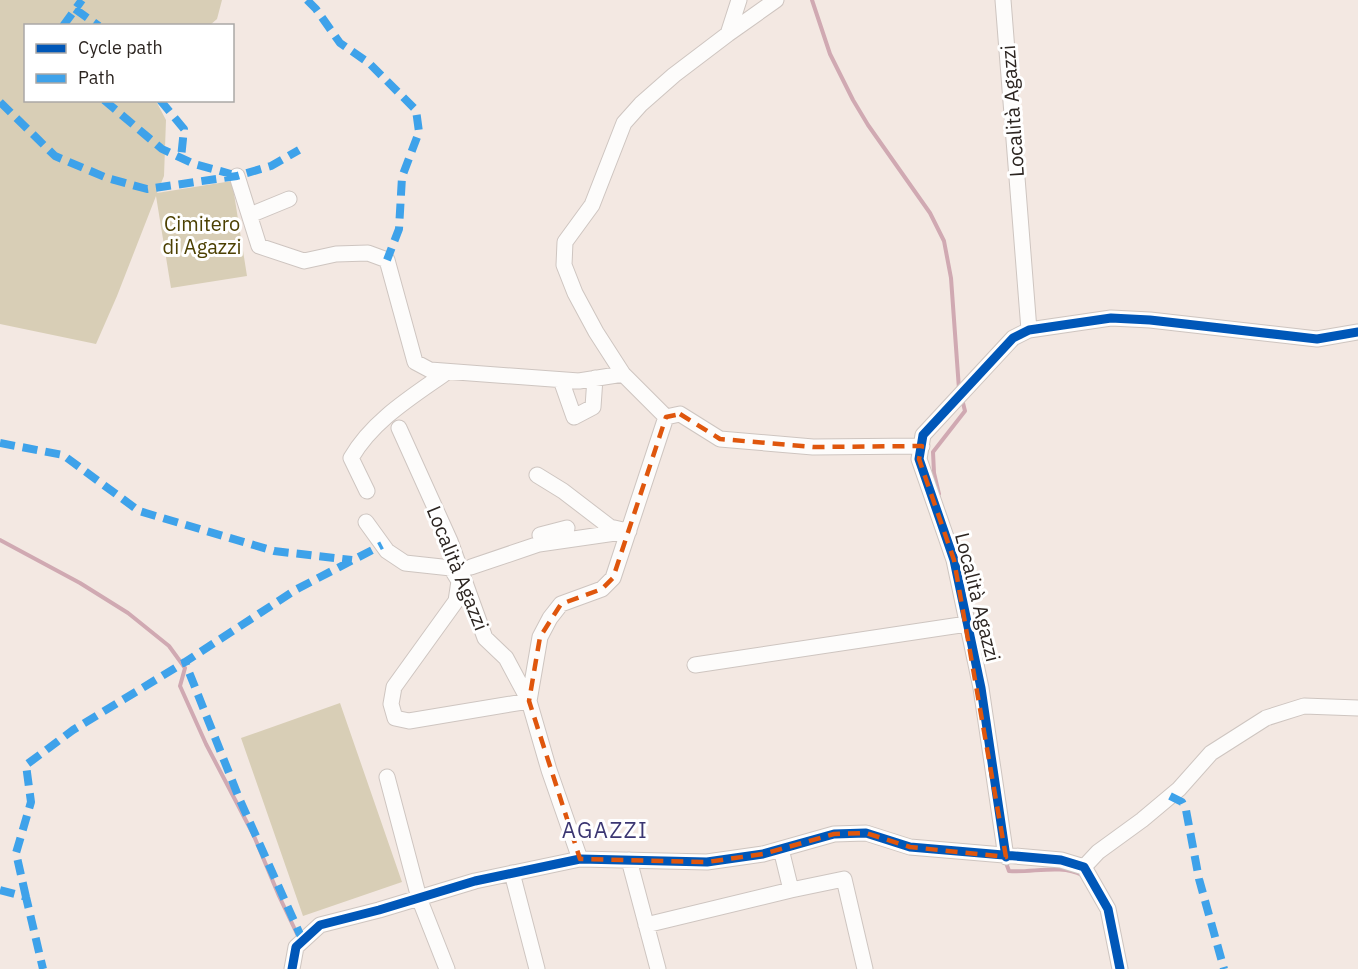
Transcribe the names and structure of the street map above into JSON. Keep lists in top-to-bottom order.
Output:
{
  "streets": {
    "street": ["Località Agazzi"]
  },
  "districts": ["AGAZZI"],
  "parks": ["Cimitero di Agazzi"],
  "legend": ["Cycle path", "Path"]
}
